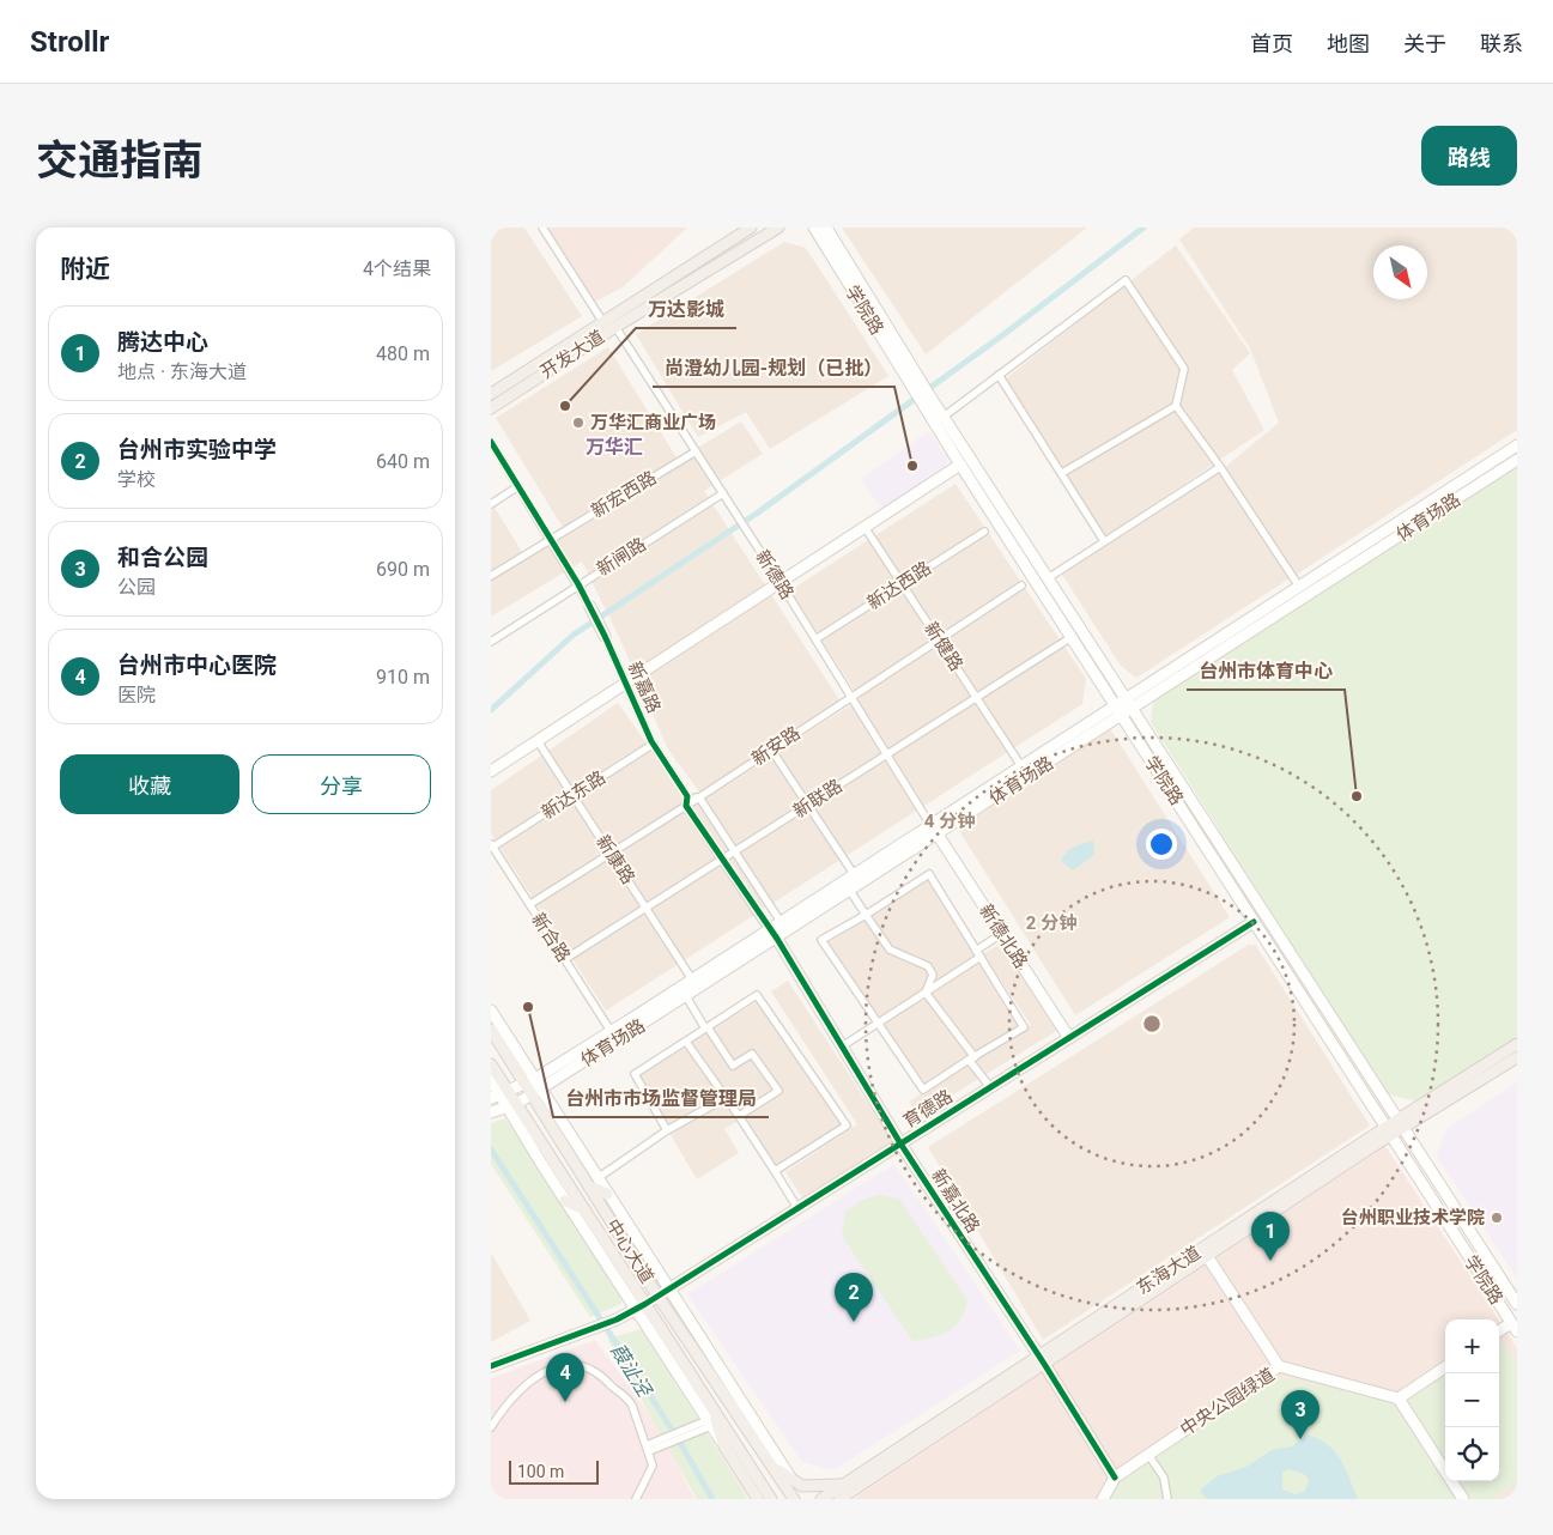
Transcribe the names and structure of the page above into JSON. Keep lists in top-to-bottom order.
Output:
{
  "streets": {
    "main road": [
      "学院路",
      "开发大道",
      "体育场路",
      "新嘉路",
      "新德北路",
      "育德路",
      "新嘉北路",
      "中心大道",
      "东海大道",
      "中央公园绿道"
    ],
    "street": [
      "新宏西路",
      "新闸路",
      "新德路",
      "新达西路",
      "新健路",
      "新安路",
      "新达东路",
      "新联路",
      "新康路",
      "新合路"
    ]
  },
  "crossings": [
    ["学院路", "体育场路"],
    ["学院路", "新联路"],
    ["学院路", "育德路"],
    ["学院路", "东海大道"],
    ["开发大道", "新德路"],
    ["新宏西路", "新德路"],
    ["新宏西路", "新嘉路"],
    ["体育场路", "新德路"],
    ["体育场路", "新德北路"],
    ["体育场路", "新嘉北路"],
    ["体育场路", "中心大道"],
    ["新闸路", "新德路"],
    ["新闸路", "新嘉路"],
    ["新德路", "新达西路"],
    ["新德路", "新安路"],
    ["新德路", "新联路"],
    ["新德路", "新德北路"],
    ["新达西路", "新健路"],
    ["新健路", "新安路"],
    ["新健路", "新联路"],
    ["新嘉路", "新达东路"],
    ["新安路", "新康路"],
    ["新安路", "新合路"],
    ["新达东路", "新康路"],
    ["新达东路", "新合路"],
    ["新联路", "新康路"],
    ["新联路", "新合路"],
    ["新德北路", "育德路"],
    ["育德路", "新嘉北路"],
    ["育德路", "中心大道"],
    ["新嘉北路", "东海大道"],
    ["新嘉北路", "中央公园绿道"]
  ],
  "districts": ["万华汇"],
  "water": ["葭沚泾"],
  "places": [
    "万达影城",
    "万华汇商业广场",
    "尚澄幼儿园-规划（已批）",
    "台州市体育中心",
    "台州市市场监督管理局",
    "台州职业技术学院"
  ],
  "scale_bar": "100 m",
  "north": "bottom right",
  "page": {
    "header": "Strollr",
    "nav": [
      "首页",
      "地图",
      "关于",
      "联系"
    ],
    "title": "交通指南",
    "buttons": [
      "路线",
      ["收藏", "分享"]
    ],
    "heading": ["附近", "4个结果"],
    "list": [
      {
        "mark": "1",
        "name": "腾达中心",
        "note": "地点 · 东海大道",
        "value": "480 m"
      },
      {
        "mark": "2",
        "name": "台州市实验中学",
        "note": "学校",
        "value": "640 m"
      },
      {
        "mark": "3",
        "name": "和合公园",
        "note": "公园",
        "value": "690 m"
      },
      {
        "mark": "4",
        "name": "台州市中心医院",
        "note": "医院",
        "value": "910 m"
      }
    ],
    "pins": [
      "1",
      "2",
      "4",
      "3"
    ],
    "map_buttons": ["+", "−"],
    "scale": "100 m"
  },
  "rings": ["4 分钟", "2 分钟"]
}
